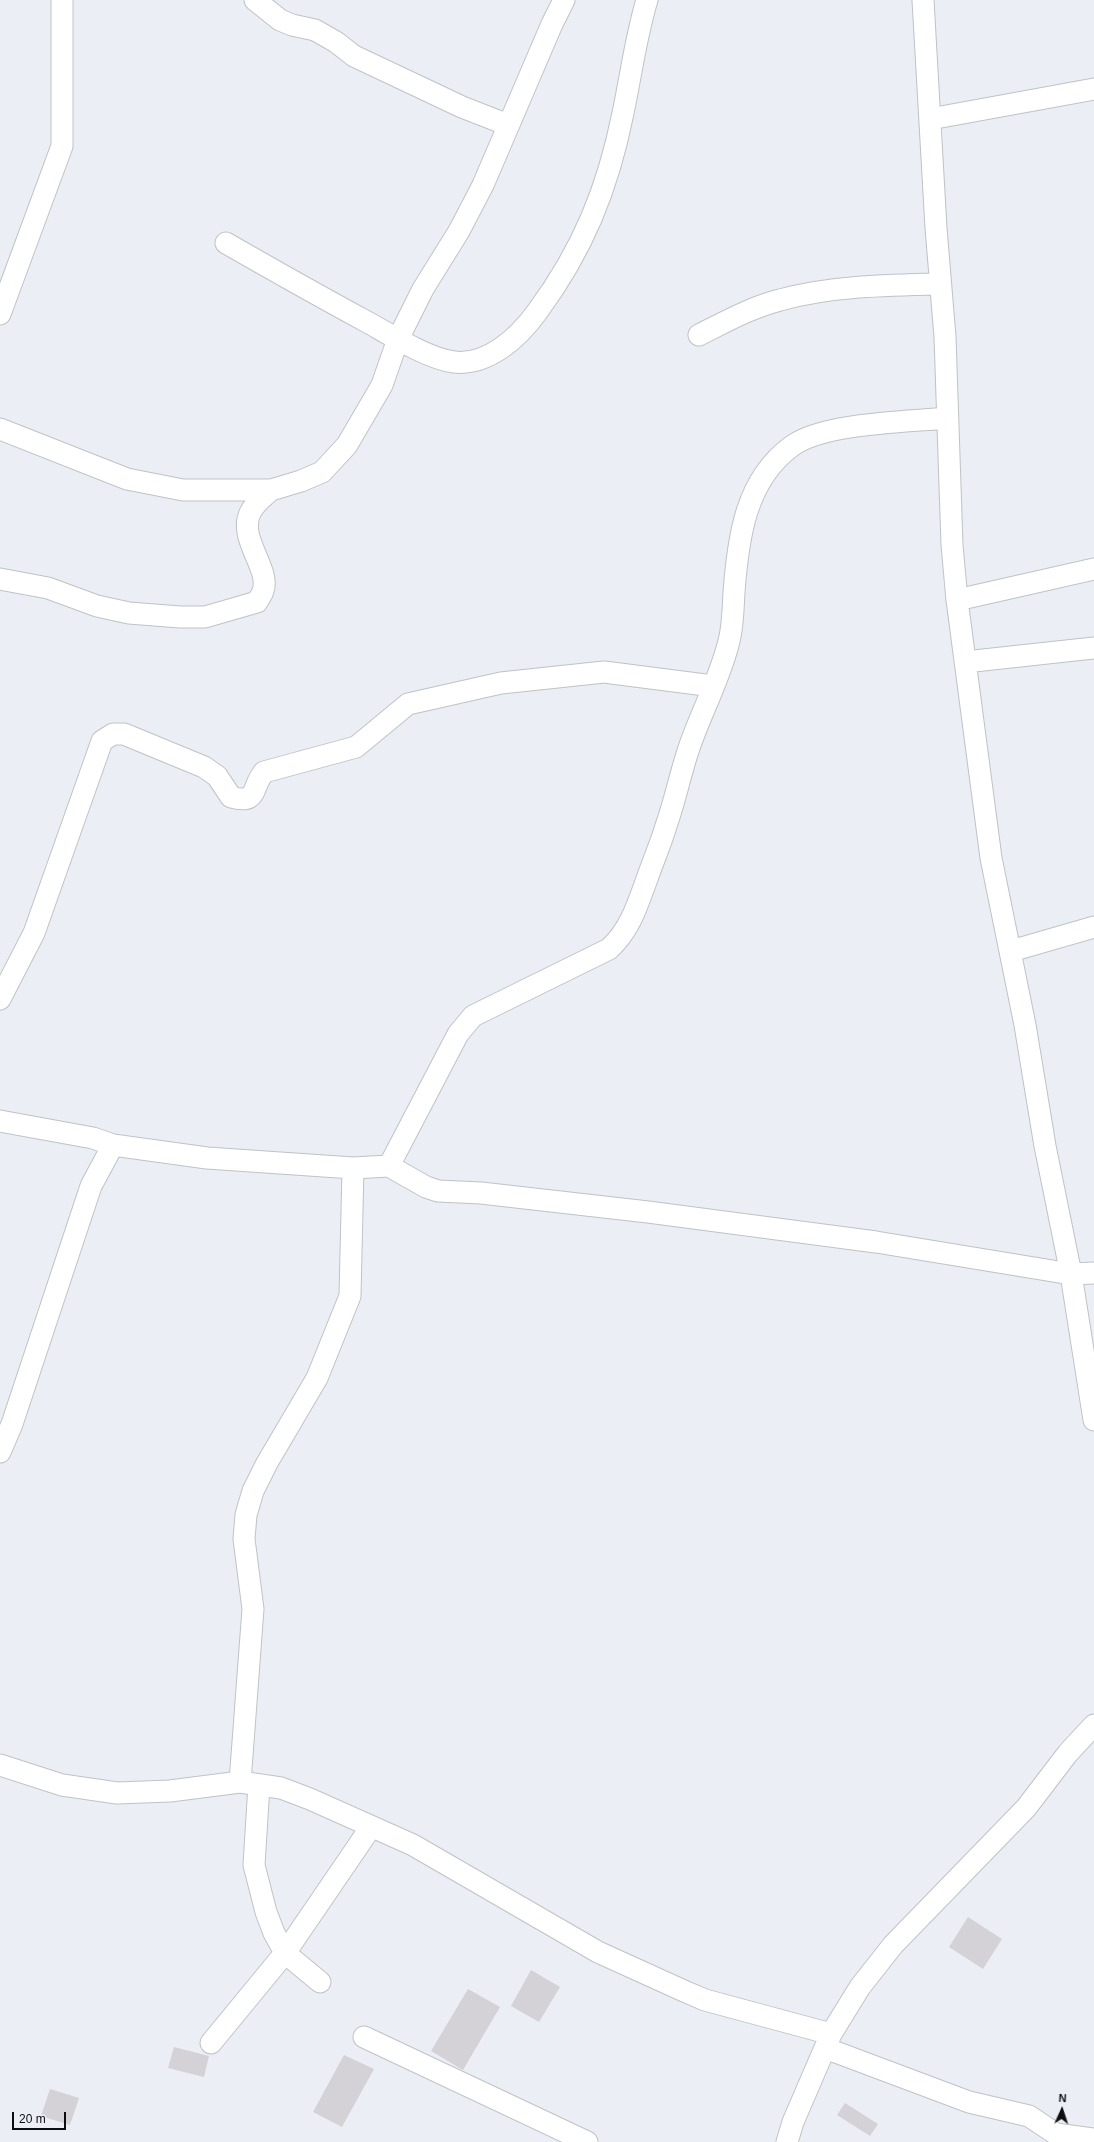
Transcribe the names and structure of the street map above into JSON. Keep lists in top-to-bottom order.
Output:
{
  "scale_bar": "20 m",
  "north": "top"
}
